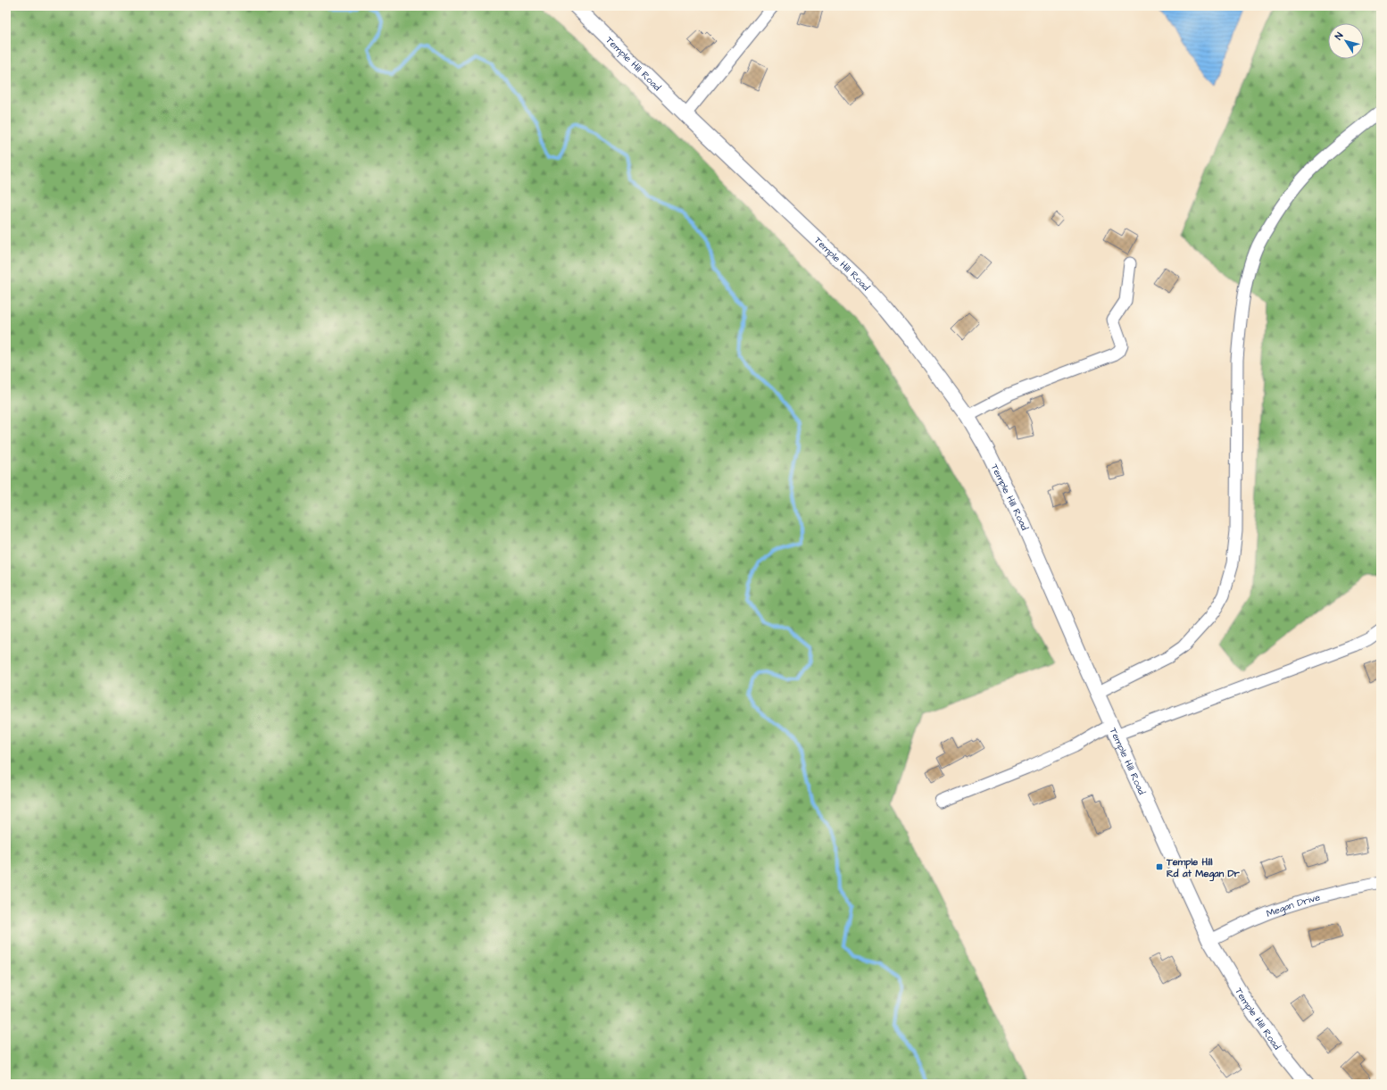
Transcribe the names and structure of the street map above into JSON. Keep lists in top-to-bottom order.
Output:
{
  "streets": {
    "main road": ["Temple Hill Road"],
    "street": ["Megan Drive"]
  },
  "crossings": [
    ["Temple Hill Road", "Megan Drive"]
  ],
  "places": {
    "transit": ["Temple Hill Rd at Megan Dr"]
  },
  "north": "top left"
}
